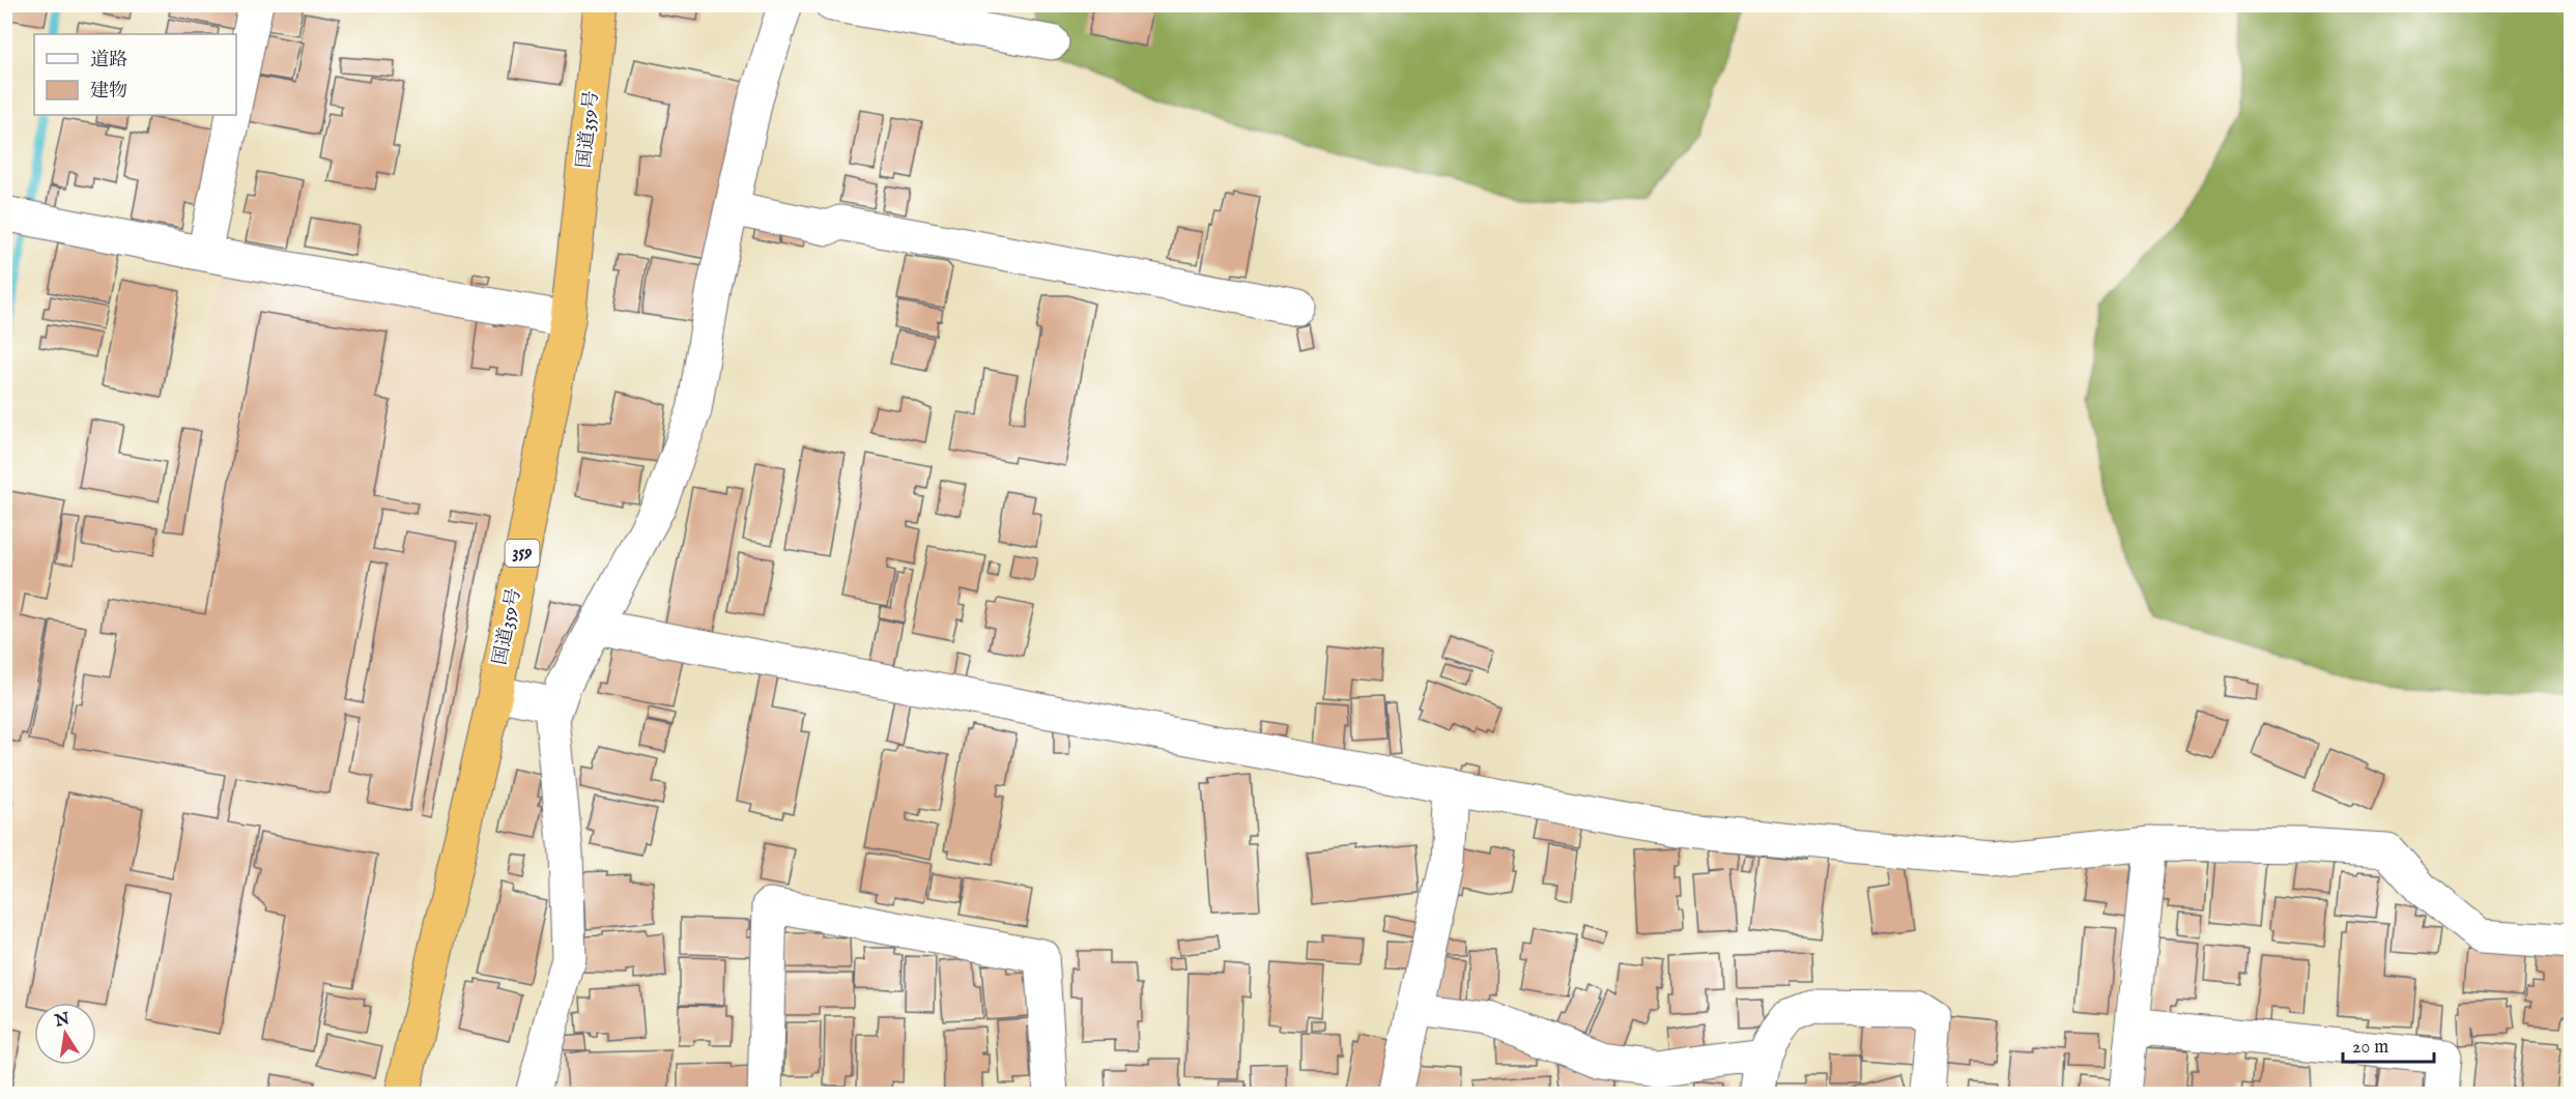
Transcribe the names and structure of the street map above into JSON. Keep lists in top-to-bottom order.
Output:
{
  "streets": {
    "highway": ["国道359号", "359"]
  },
  "legend": ["道路", "建物"],
  "scale_bar": "20 m",
  "north": "top"
}
